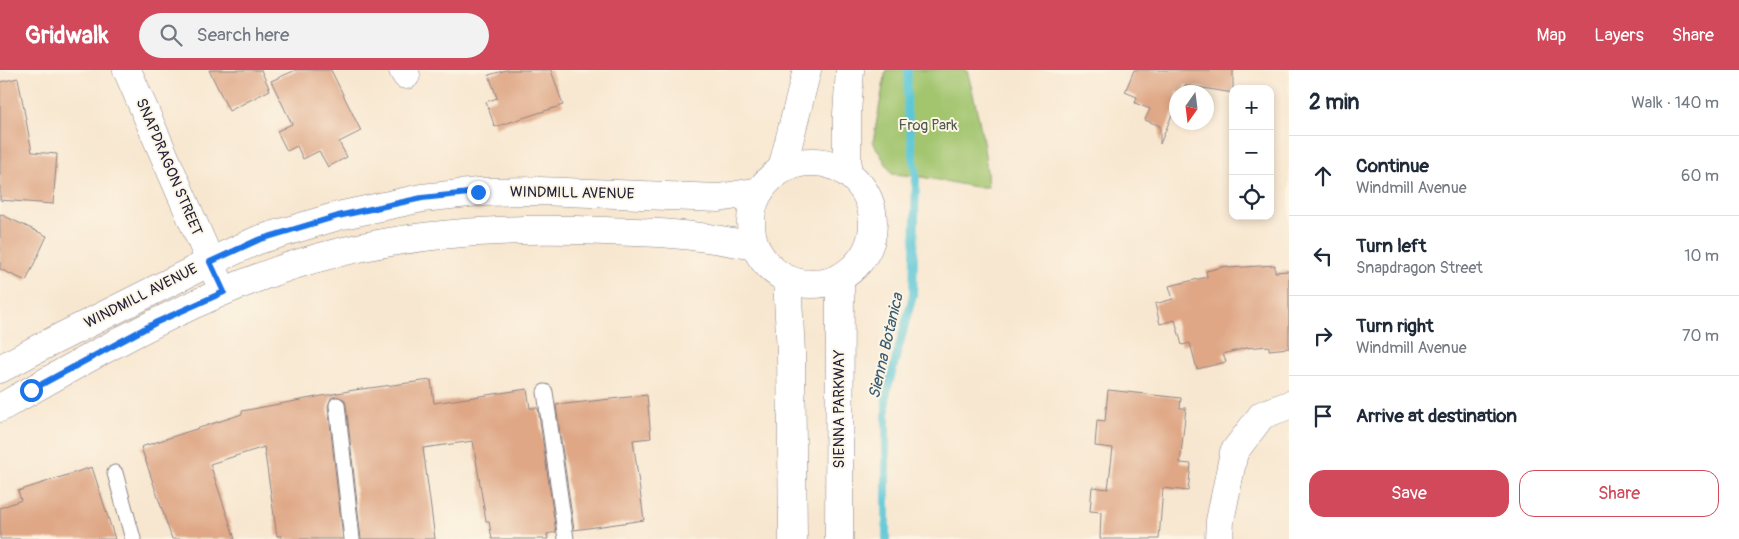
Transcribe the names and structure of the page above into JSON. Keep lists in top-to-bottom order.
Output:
{
  "streets": {
    "street": ["SNAPDRAGON STREET", "WINDMILL AVENUE", "SIENNA PARKWAY"]
  },
  "crossings": [
    ["SNAPDRAGON STREET", "WINDMILL AVENUE"],
    ["WINDMILL AVENUE", "SIENNA PARKWAY"]
  ],
  "water": ["Sienna Botanica"],
  "parks": ["Frog Park"],
  "north": "bottom",
  "page": {
    "header": "Gridwalk",
    "search": "Search here",
    "nav": ["Map", "Layers", "Share"],
    "heading": ["2 min", "Walk · 140 m"],
    "map_buttons": ["+", "−"],
    "list": [
      ["Continue", "Windmill Avenue", "60 m"],
      ["Turn left", "Snapdragon Street", "10 m"],
      ["Turn right", "Windmill Avenue", "70 m"],
      "Arrive at destination"
    ],
    "buttons": ["Save", "Share"]
  }
}
